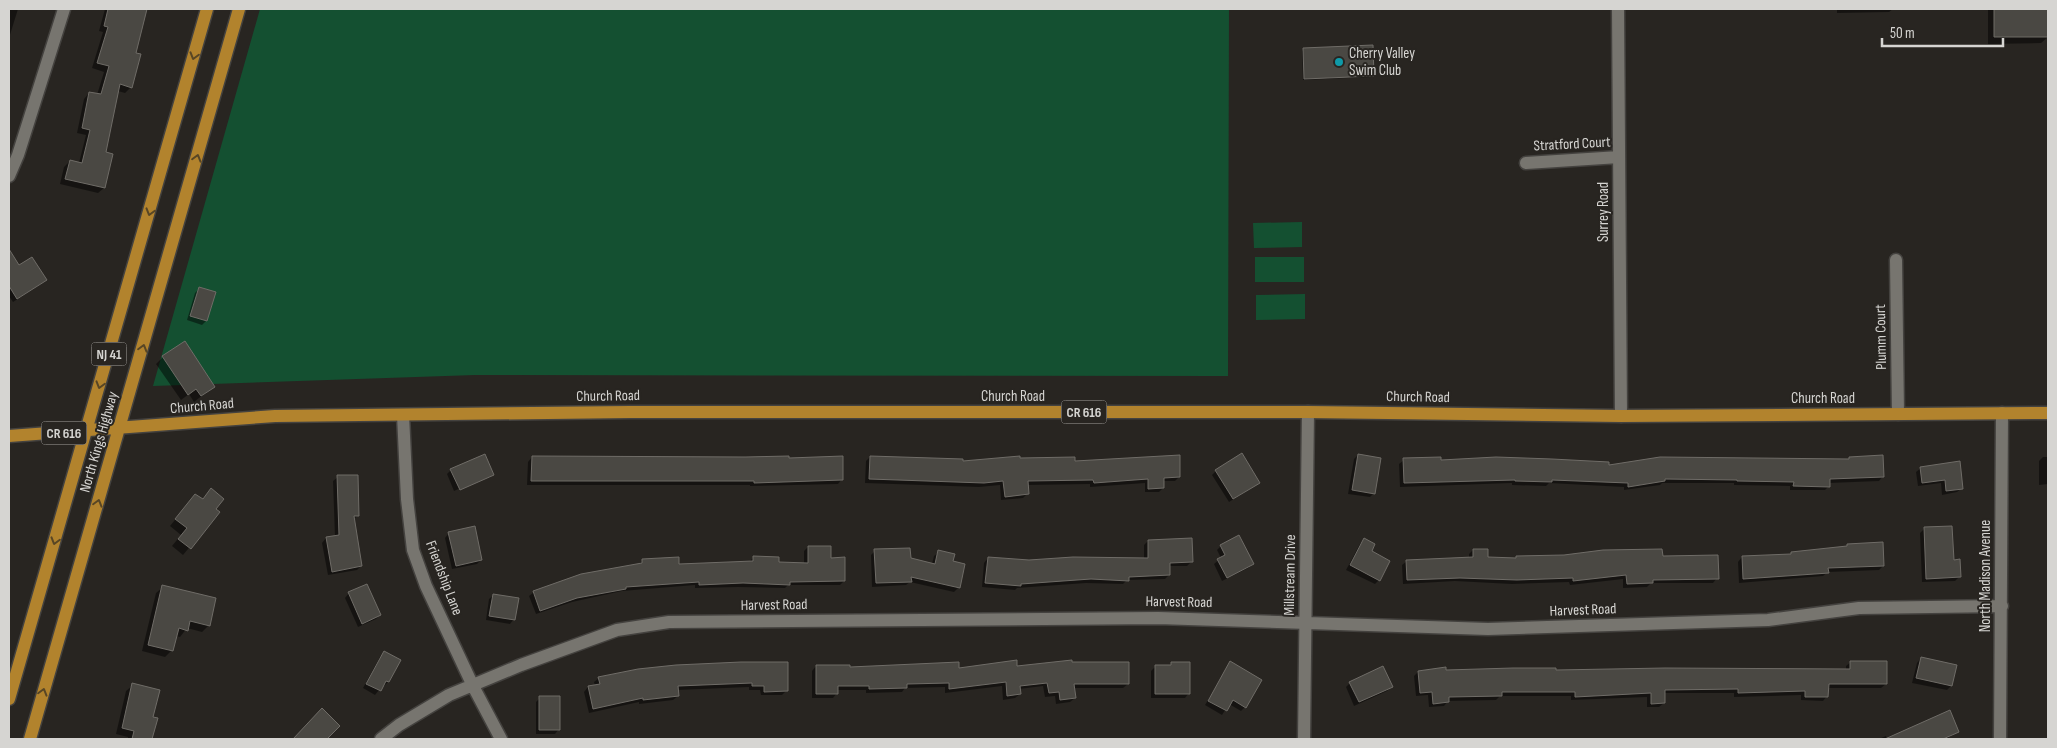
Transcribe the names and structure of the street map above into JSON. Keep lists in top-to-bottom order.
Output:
{
  "streets": {
    "main road": [
      "NJ 41",
      "Church Road",
      "CR 616",
      "North Kings Highway"
    ],
    "street": [
      "Stratford Court",
      "Surrey Road",
      "Plumm Court",
      "Millstream Drive",
      "North Madison Avenue",
      "Friendship Lane",
      "Harvest Road"
    ]
  },
  "crossings": [
    ["Stratford Court", "Surrey Road"],
    ["Surrey Road", "Church Road"],
    ["Plumm Court", "Church Road"],
    ["Church Road", "North Kings Highway"],
    ["Church Road", "Millstream Drive"],
    ["Church Road", "North Madison Avenue"],
    ["Church Road", "Friendship Lane"],
    ["Millstream Drive", "Harvest Road"],
    ["North Madison Avenue", "Harvest Road"],
    ["Friendship Lane", "Harvest Road"]
  ],
  "places": ["Cherry Valley Swim Club"],
  "scale_bar": "50 m"
}
